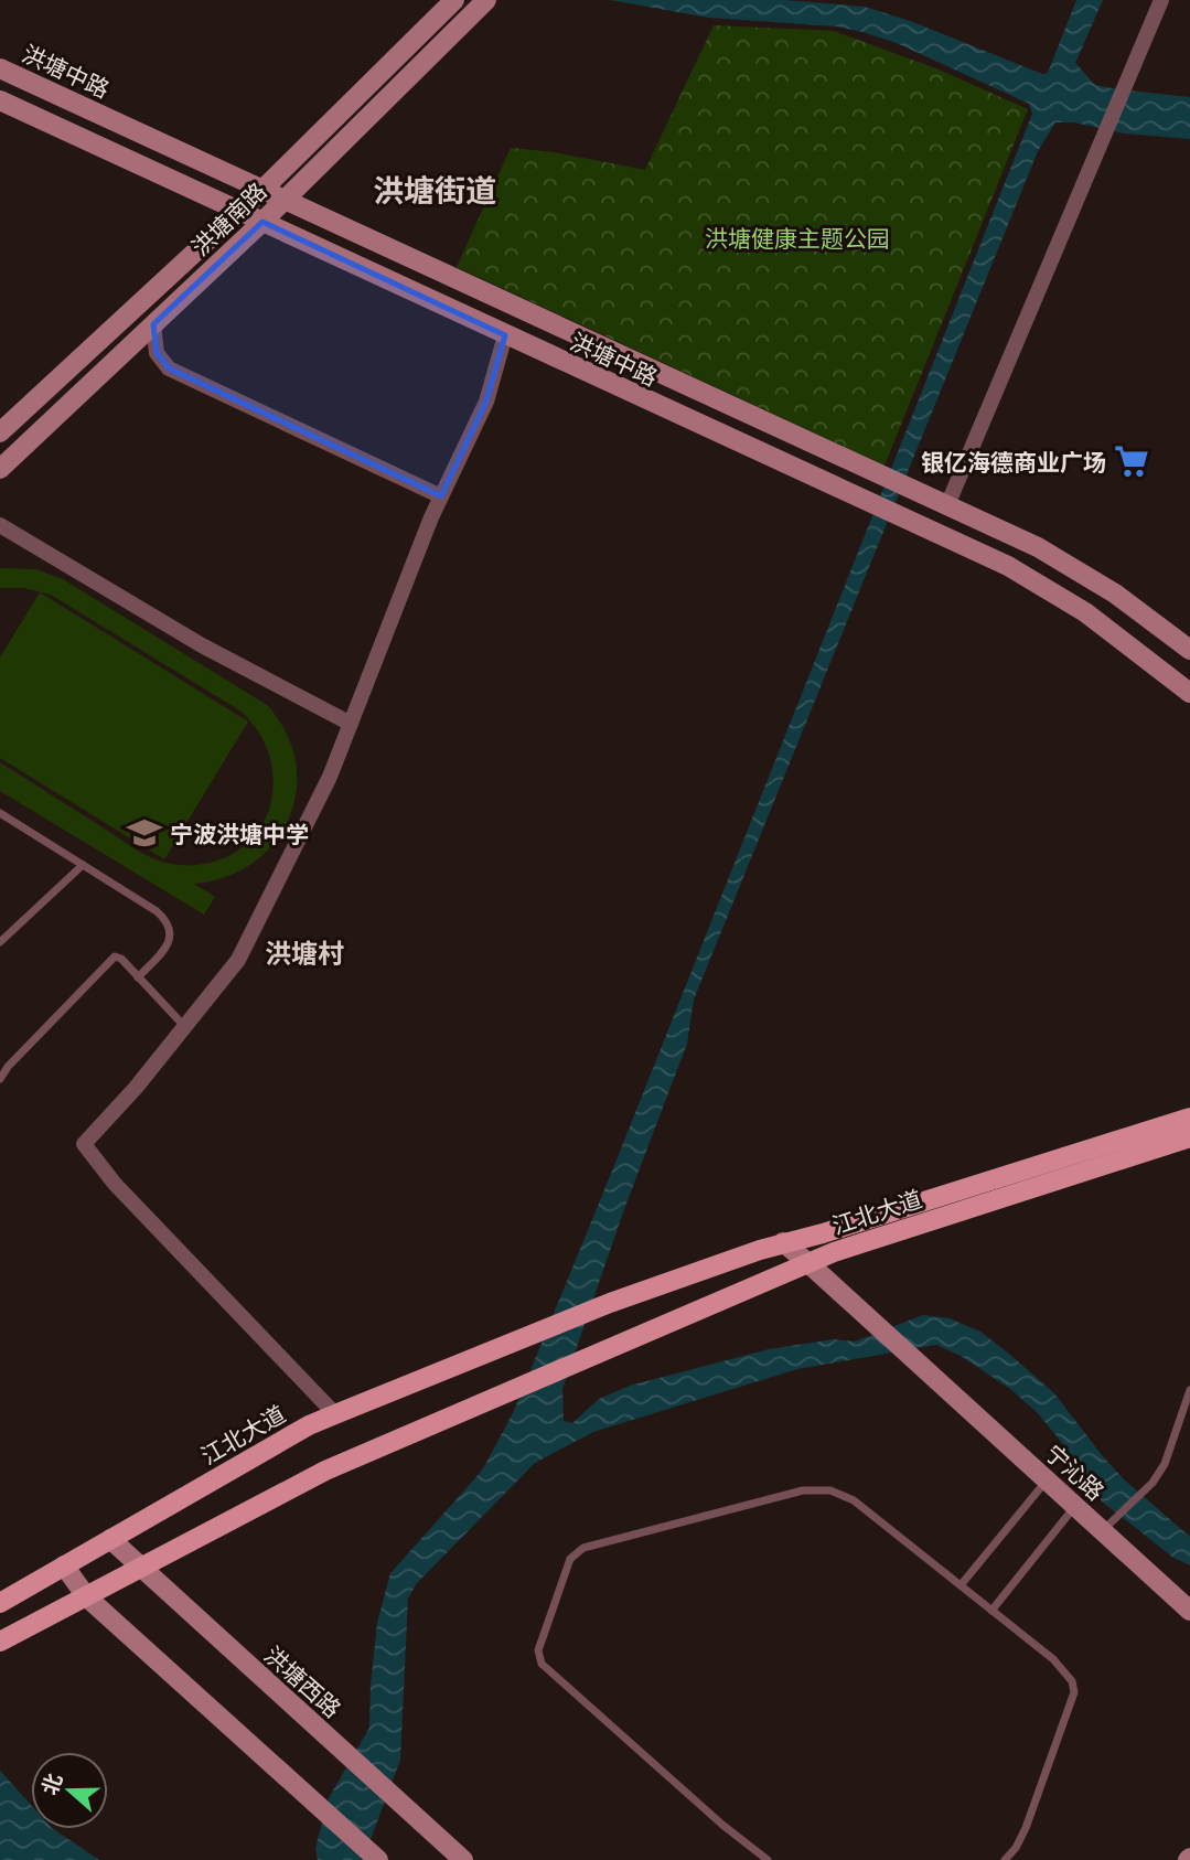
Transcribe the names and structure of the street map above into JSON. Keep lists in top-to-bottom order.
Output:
{
  "streets": {
    "main road": [
      "洪塘中路",
      "洪塘南路",
      "江北大道",
      "宁沁路",
      "洪塘西路"
    ]
  },
  "crossings": [
    ["洪塘中路", "洪塘南路"],
    ["江北大道", "宁沁路"],
    ["江北大道", "洪塘西路"]
  ],
  "districts": ["洪塘街道", "洪塘村"],
  "parks": ["洪塘健康主题公园"],
  "places": {
    "supermarket": ["银亿海德商业广场"],
    "school or university": ["宁波洪塘中学"]
  },
  "north": "left"
}
